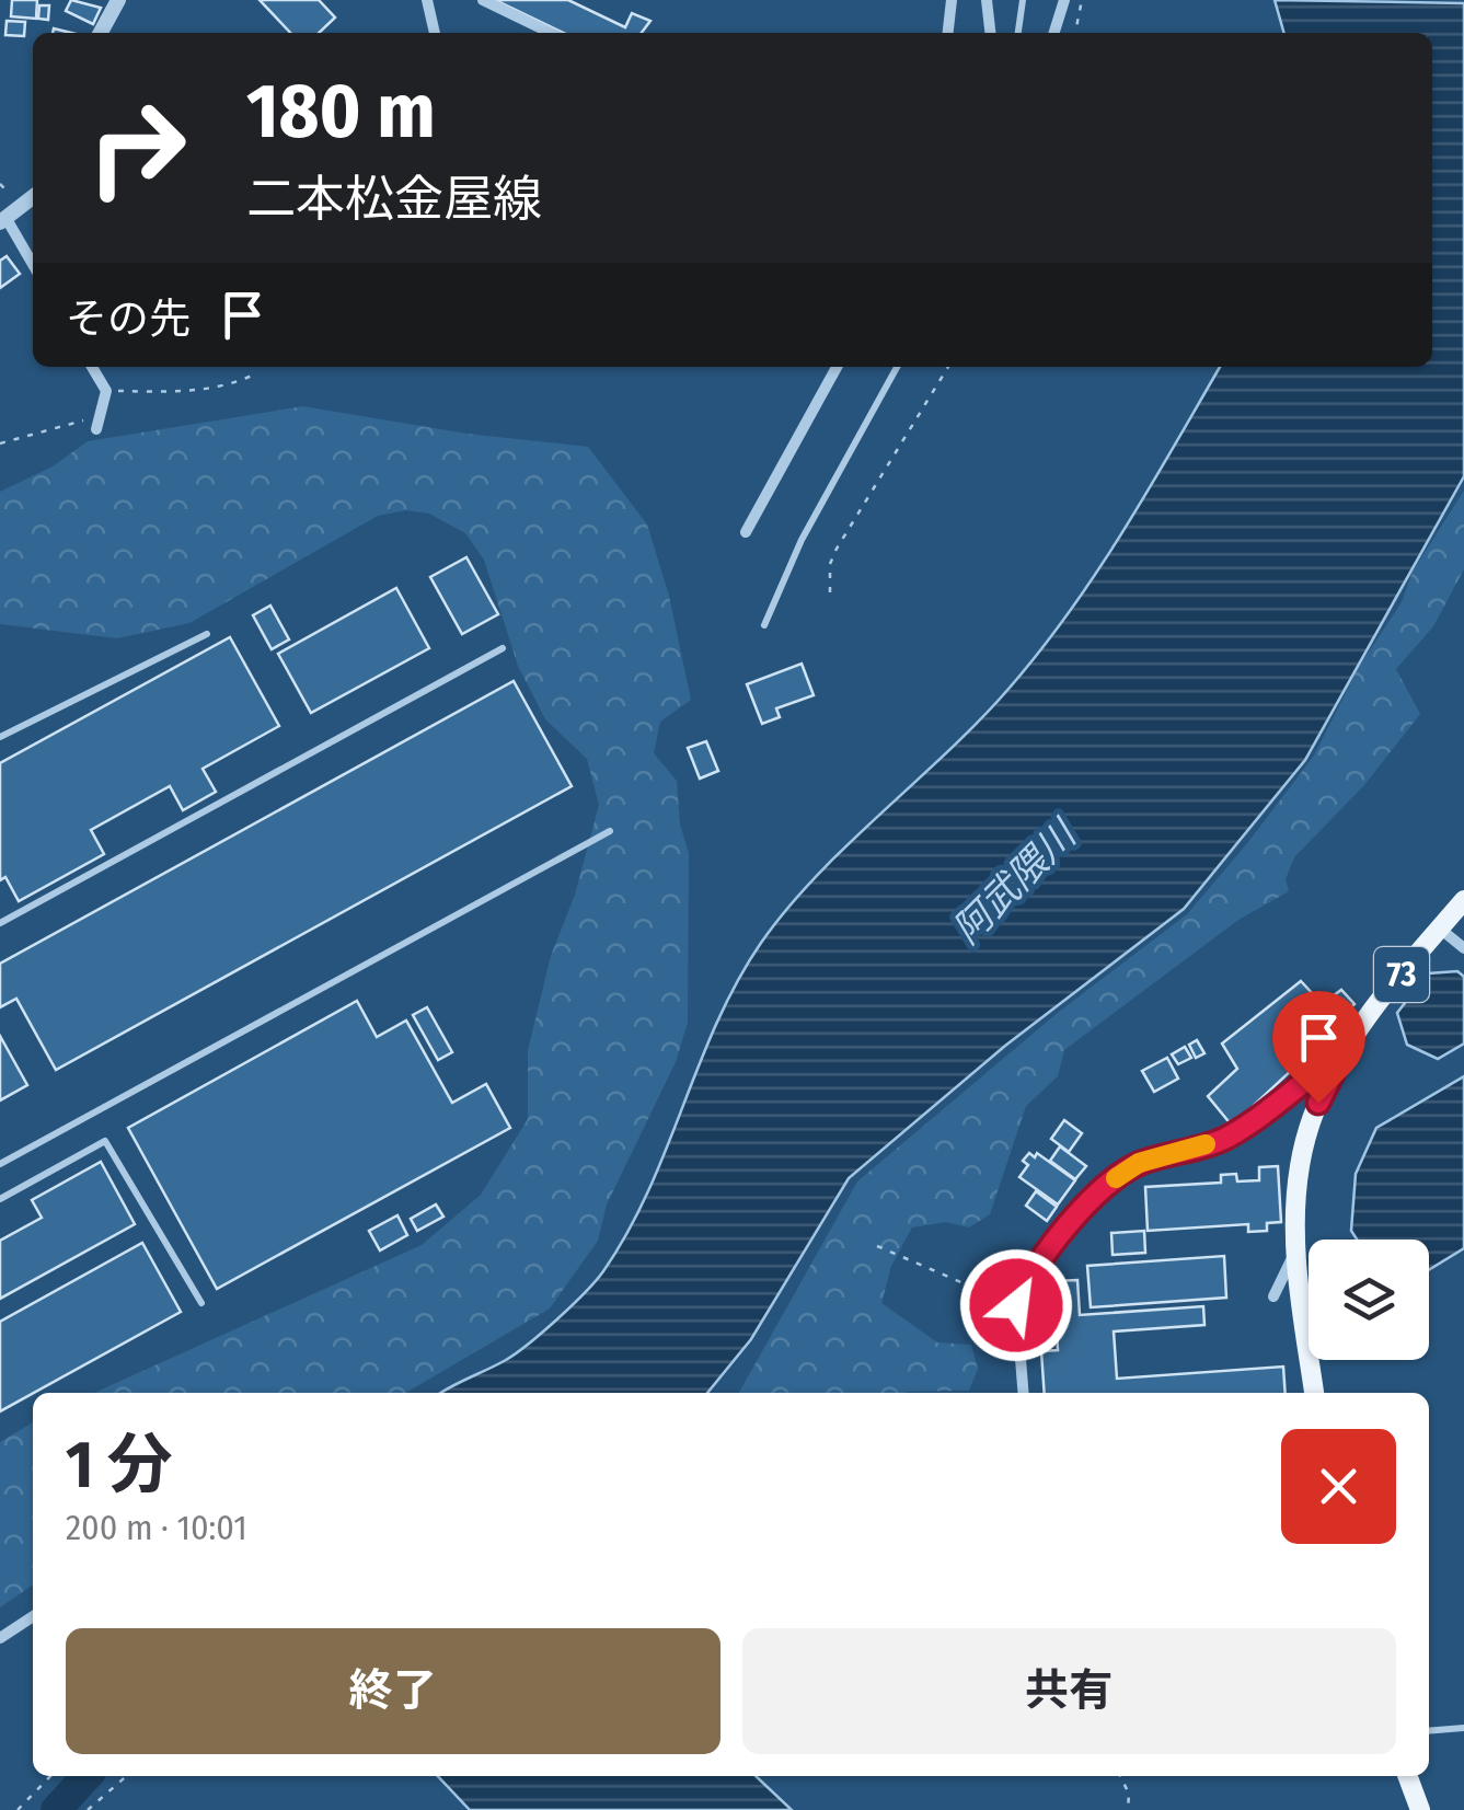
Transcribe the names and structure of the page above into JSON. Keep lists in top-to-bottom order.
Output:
{
  "streets": {
    "main road": ["73"]
  },
  "water": ["阿武隈川"],
  "page": {
    "turn": ["180 m", "二本松金屋線"],
    "then": "その先",
    "heading": ["1 分", "200 m · 10:01"],
    "buttons": ["終了", "共有"]
  }
}
